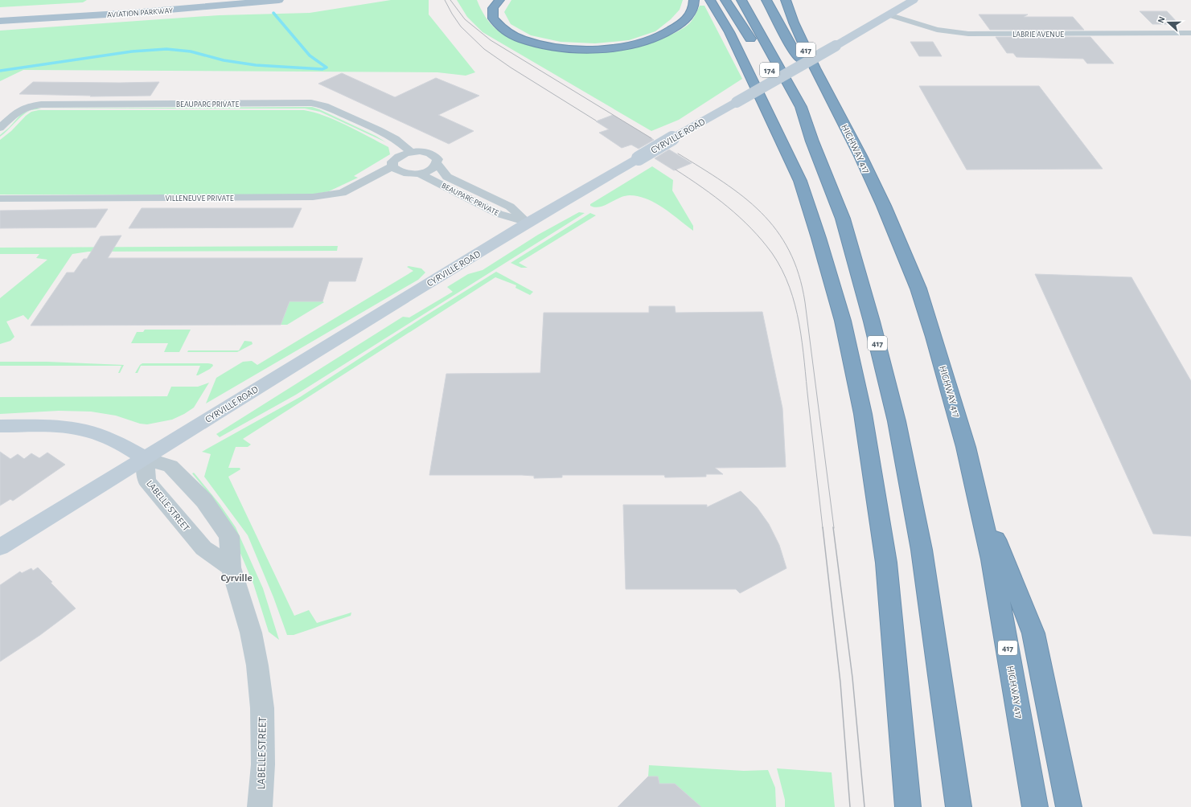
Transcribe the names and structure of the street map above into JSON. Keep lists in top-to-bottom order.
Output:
{
  "streets": {
    "highway": ["417", "174", "HIGHWAY 417"],
    "main road": ["AVIATION PARKWAY", "CYRVILLE ROAD"],
    "street": [
      "LABRIE AVENUE",
      "BEAUPARC PRIVATE",
      "VILLENEUVE PRIVATE",
      "LABELLE STREET"
    ]
  },
  "crossings": [
    ["LABRIE AVENUE", "CYRVILLE ROAD"],
    ["417", "174"],
    ["BEAUPARC PRIVATE", "CYRVILLE ROAD"],
    ["CYRVILLE ROAD", "LABELLE STREET"]
  ],
  "districts": ["Cyrville"],
  "north": "left"
}
